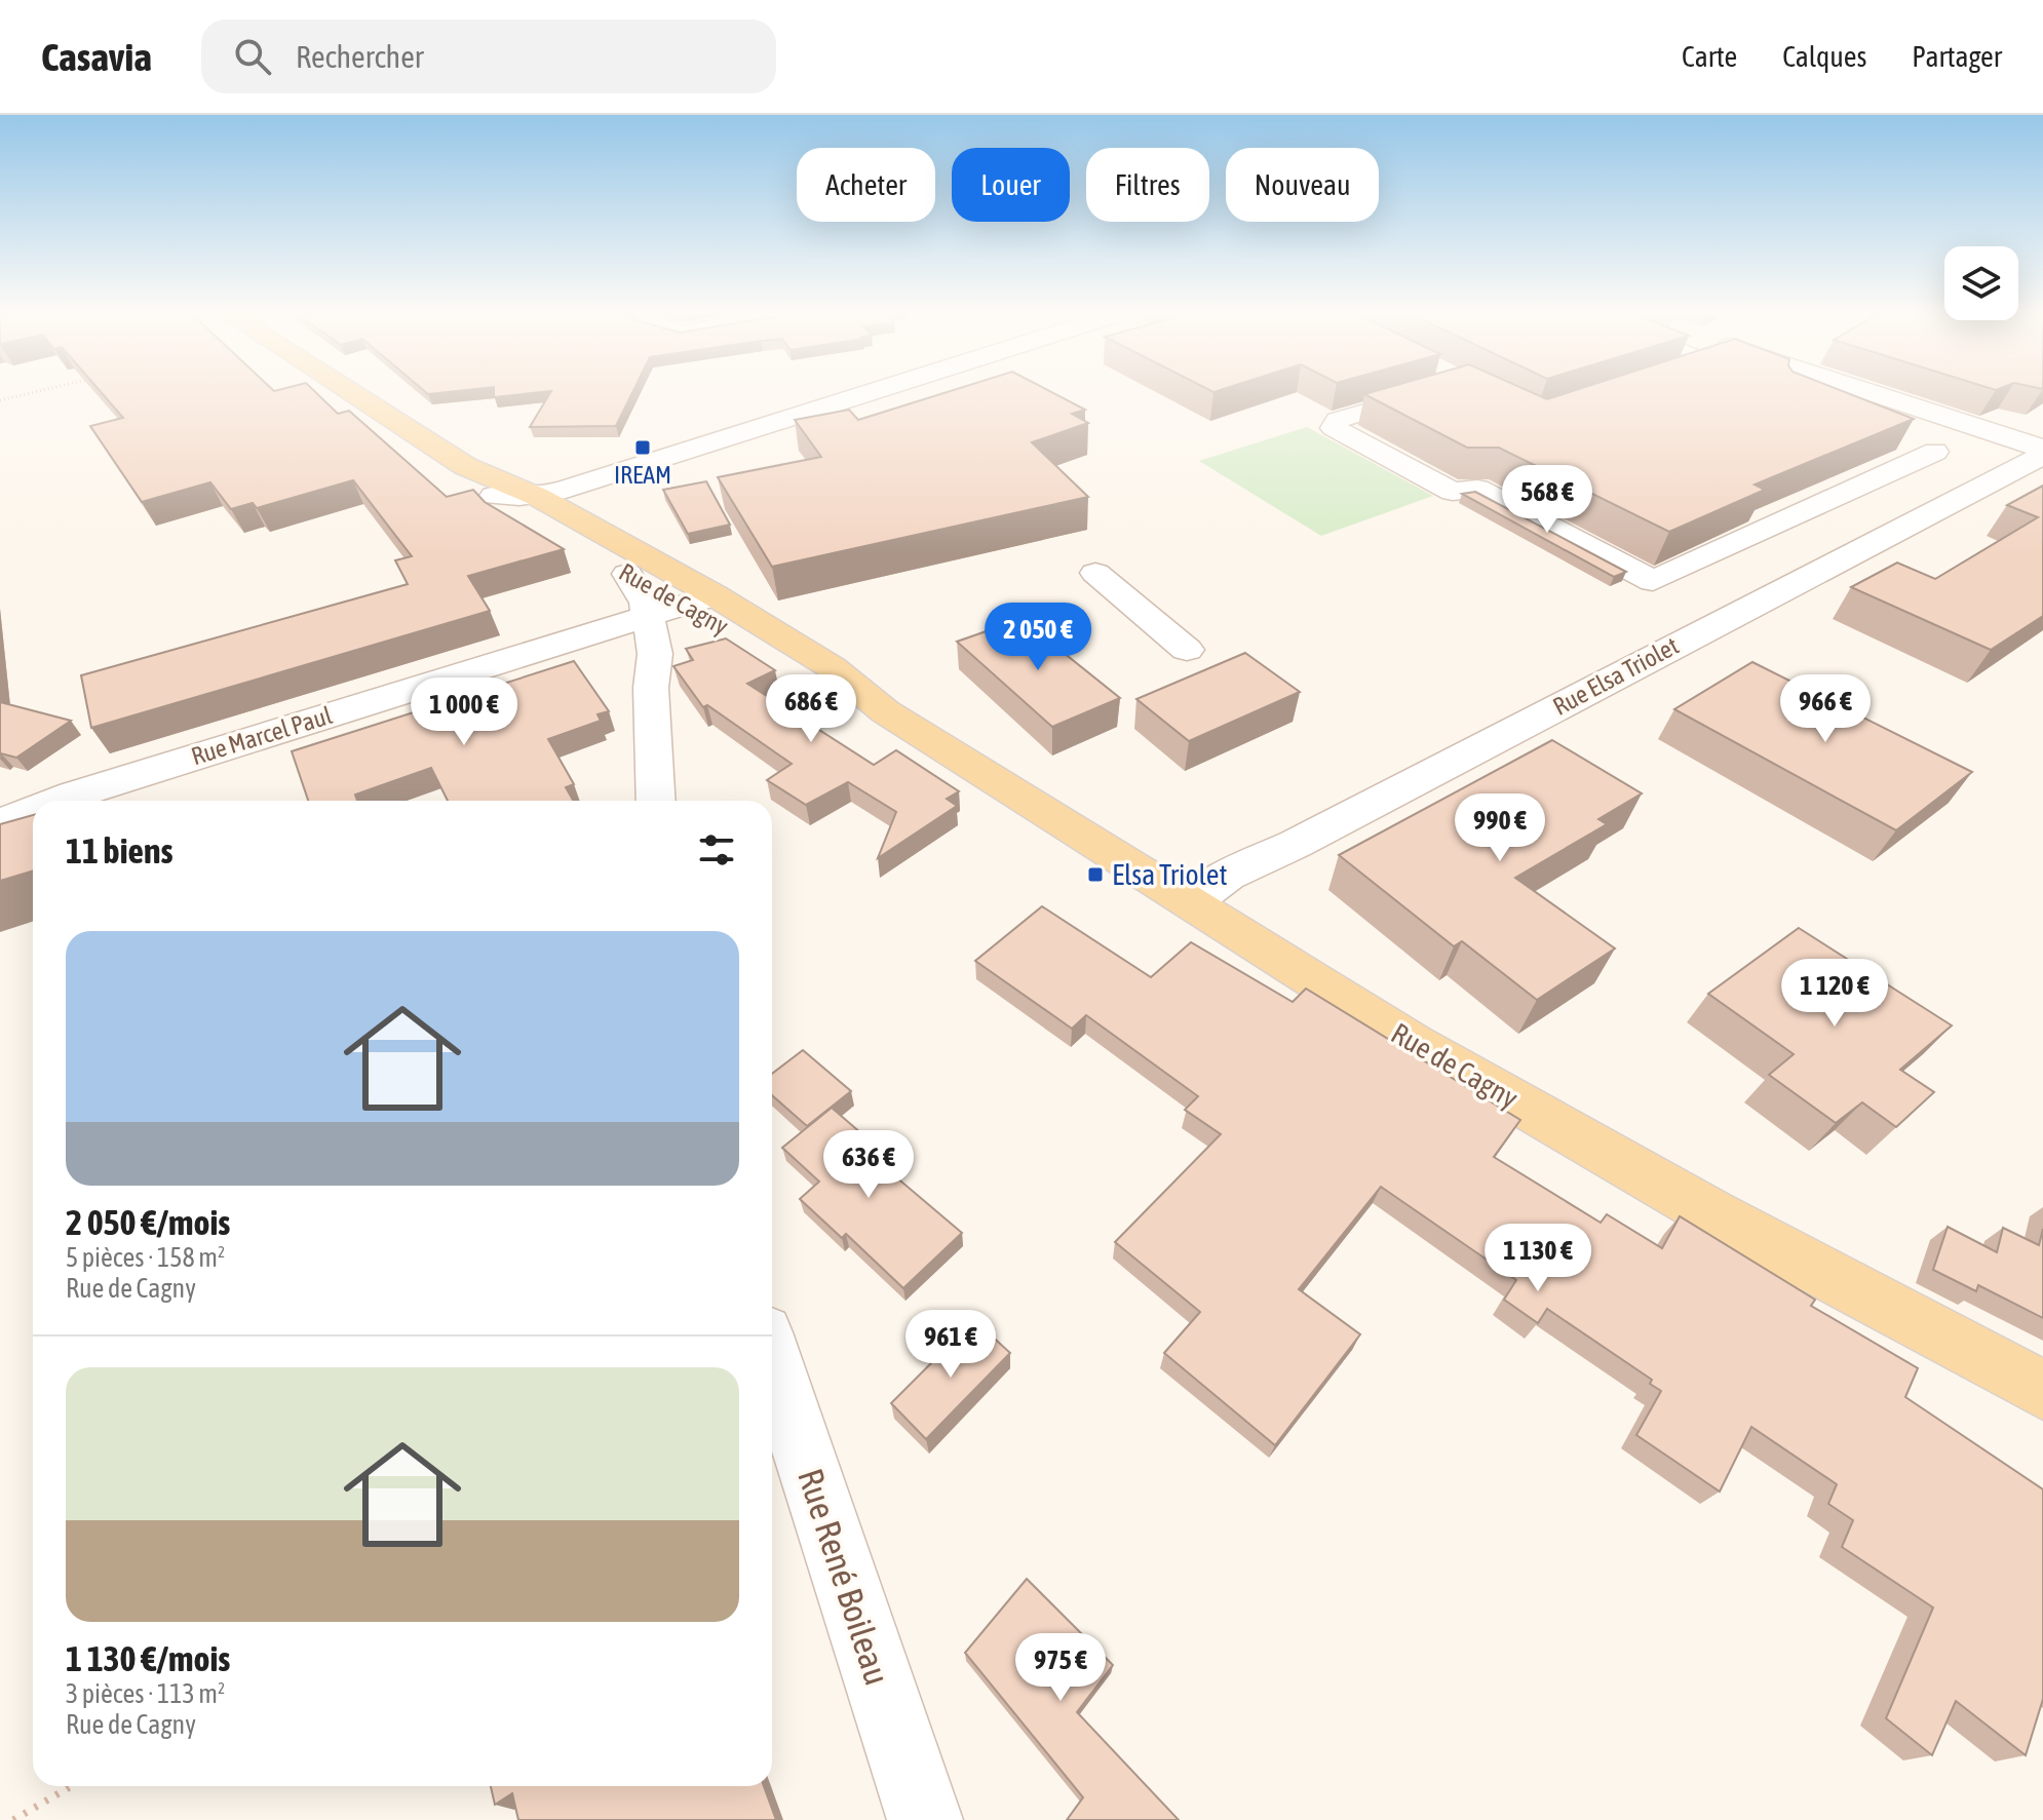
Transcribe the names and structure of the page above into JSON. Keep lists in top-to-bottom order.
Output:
{
  "streets": {
    "main road": ["Rue de Cagny"],
    "street": ["Rue Elsa Triolet", "Rue Marcel Paul", "Rue René Boileau"]
  },
  "crossings": [
    ["Rue de Cagny", "Rue Elsa Triolet"],
    ["Rue de Cagny", "Rue Marcel Paul"]
  ],
  "places": {
    "transit": ["IREAM", "Elsa Triolet"]
  },
  "page": {
    "header": "Casavia",
    "search": "Rechercher",
    "nav": ["Carte", "Calques", "Partager"],
    "chip": [
      "Acheter",
      "Louer",
      "Filtres",
      "Nouveau"
    ],
    "price": [
      "568 €",
      "2 050 €",
      "686 €",
      "966 €",
      "1 000 €",
      "990 €",
      "1 120 €",
      "636 €",
      "1 130 €",
      "961 €",
      "975 €"
    ],
    "heading": "11 biens",
    "list": [
      {
        "name": "2 050 €/mois",
        "note": "5 pièces · 158 m² · Rue de Cagny"
      },
      {
        "name": "1 130 €/mois",
        "note": "3 pièces · 113 m² · Rue de Cagny"
      }
    ]
  }
}
